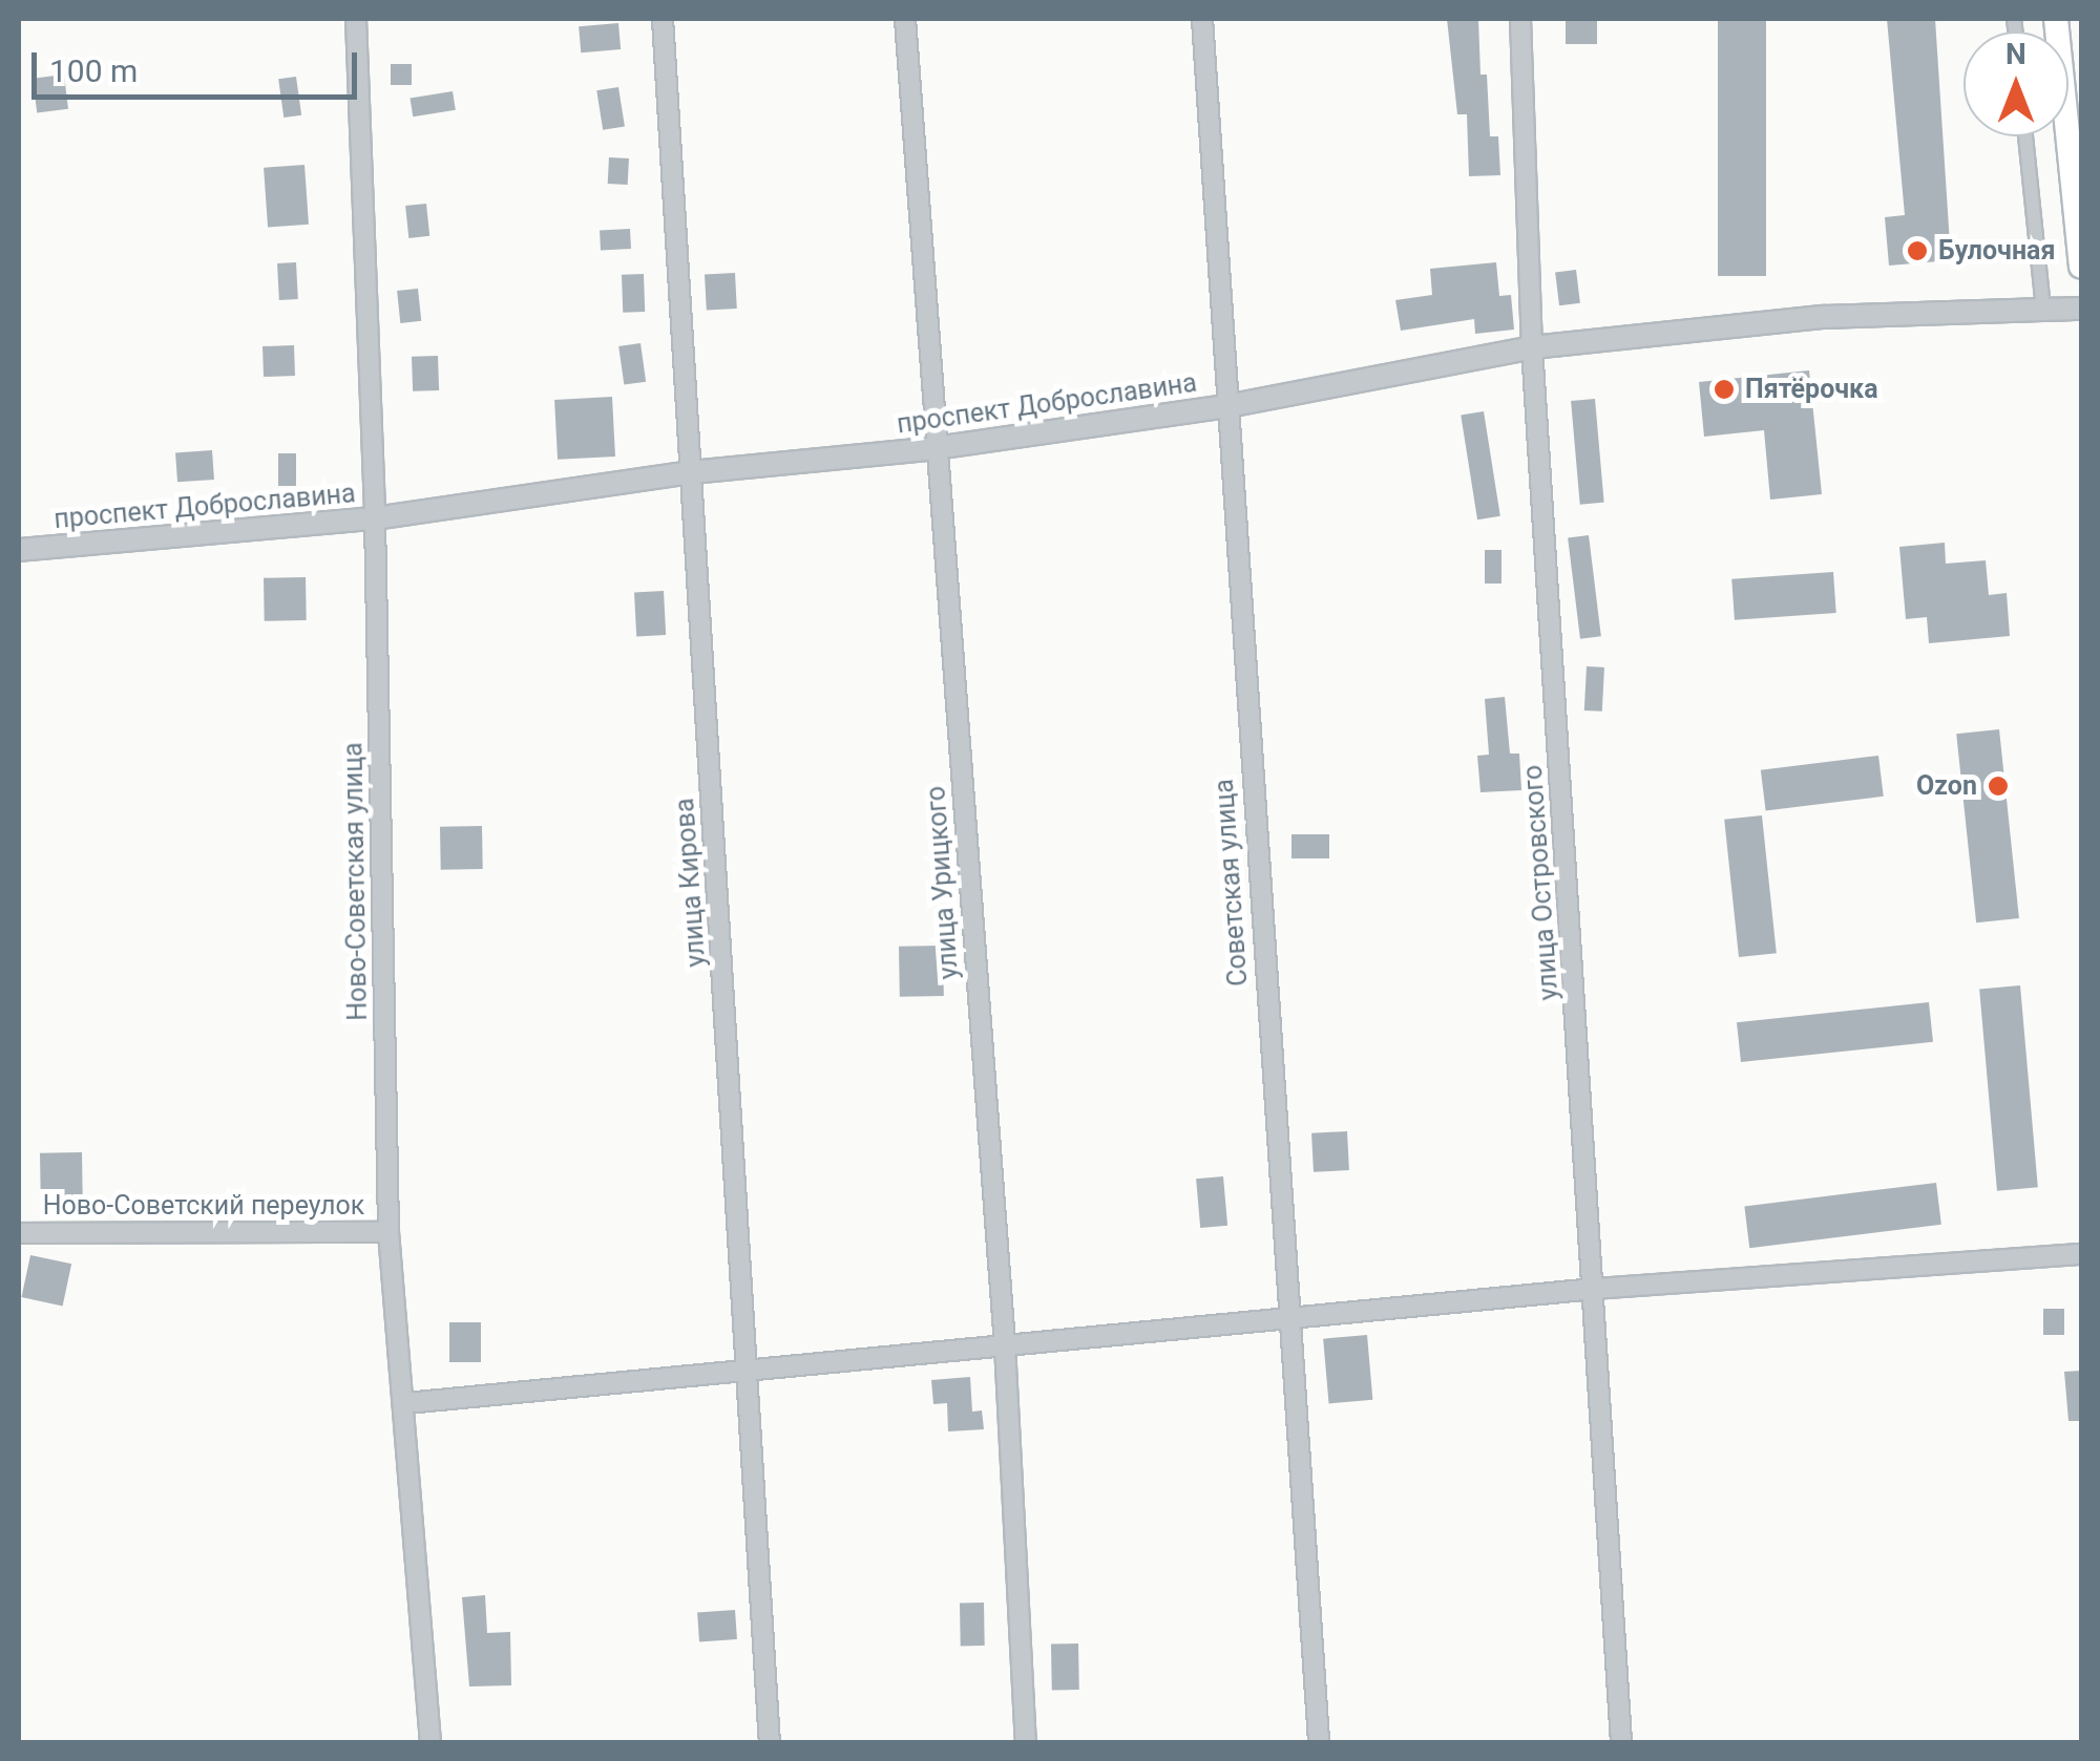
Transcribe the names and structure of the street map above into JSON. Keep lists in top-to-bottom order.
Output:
{
  "streets": {
    "street": [
      "проспект Доброславина",
      "Ново-Советская улица",
      "улица Кирова",
      "улица Урицкого",
      "Советская улица",
      "улица Островского",
      "Ново-Советский переулок"
    ]
  },
  "crossings": [
    ["проспект Доброславина", "Ново-Советская улица"],
    ["проспект Доброславина", "улица Кирова"],
    ["проспект Доброславина", "улица Урицкого"],
    ["проспект Доброславина", "Советская улица"],
    ["проспект Доброславина", "улица Островского"],
    ["Ново-Советская улица", "Ново-Советский переулок"]
  ],
  "places": ["Булочная", "Пятёрочка", "Ozon"],
  "scale_bar": "100 m",
  "north": "top"
}
